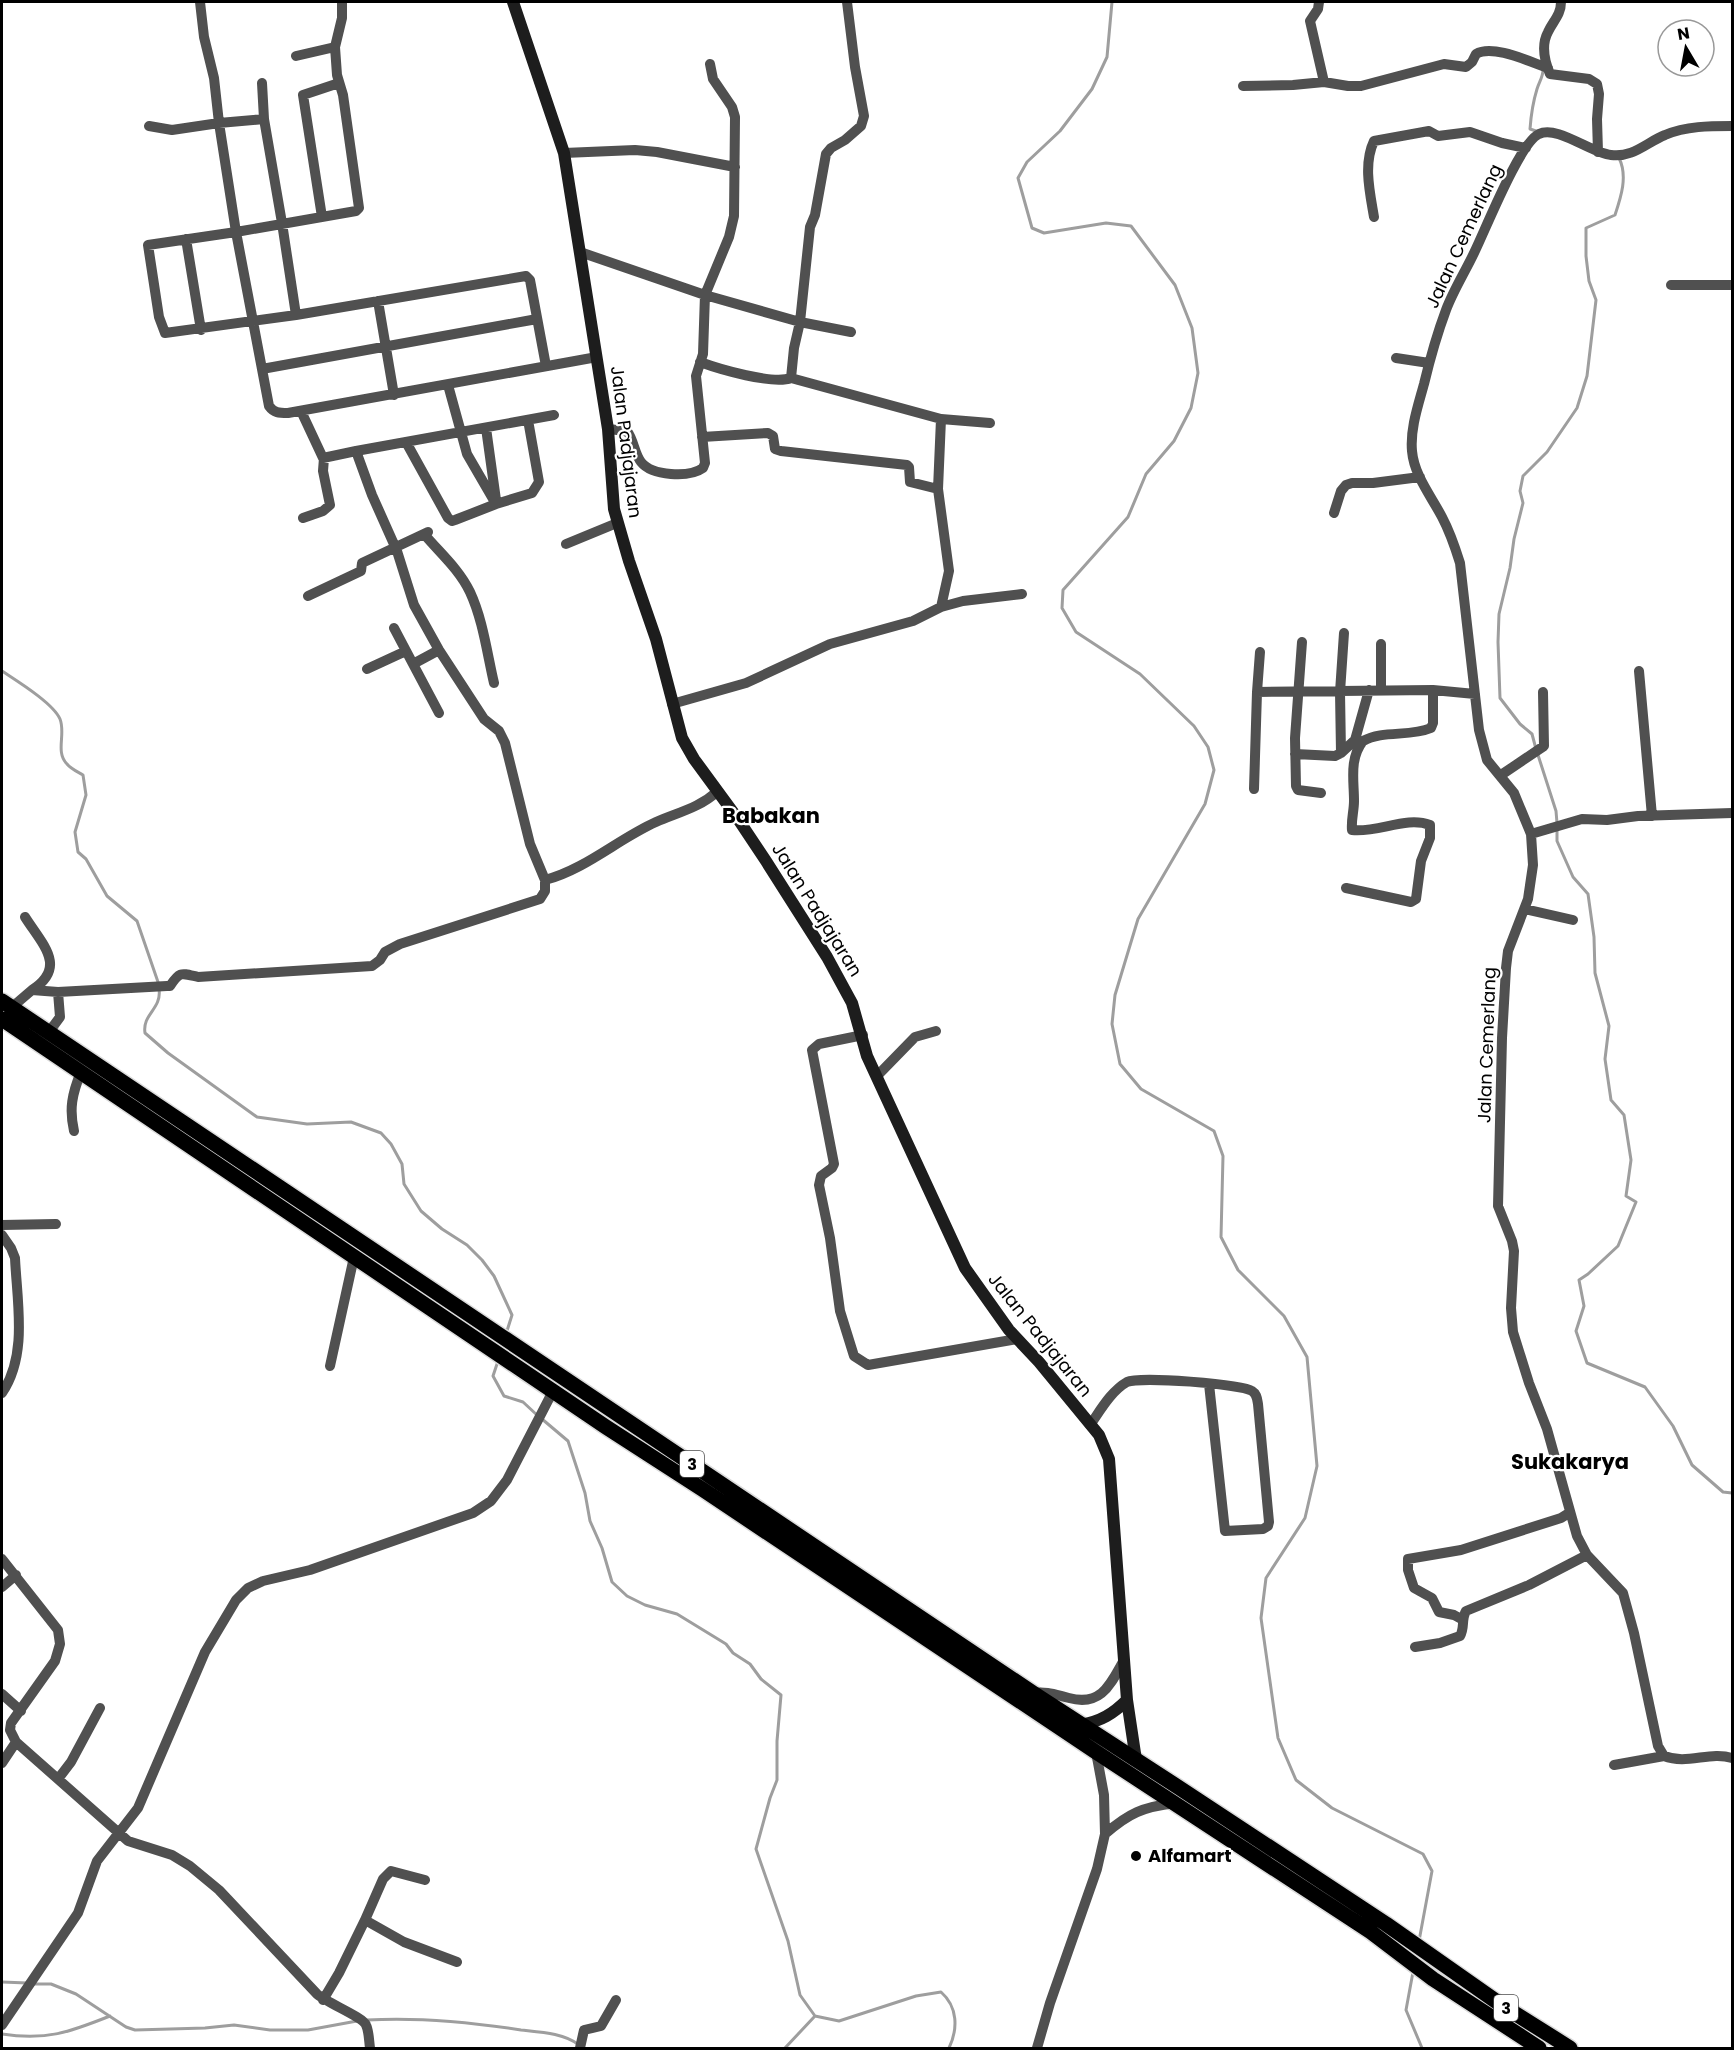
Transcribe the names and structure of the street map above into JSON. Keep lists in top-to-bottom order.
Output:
{
  "streets": {
    "main road": ["3"],
    "street": ["Jalan Cemerlang", "Jalan Padjajaran"]
  },
  "crossings": [
    ["Jalan Padjajaran", "3"]
  ],
  "districts": ["Babakan", "Sukakarya"],
  "places": ["Alfamart"],
  "north": "top"
}
